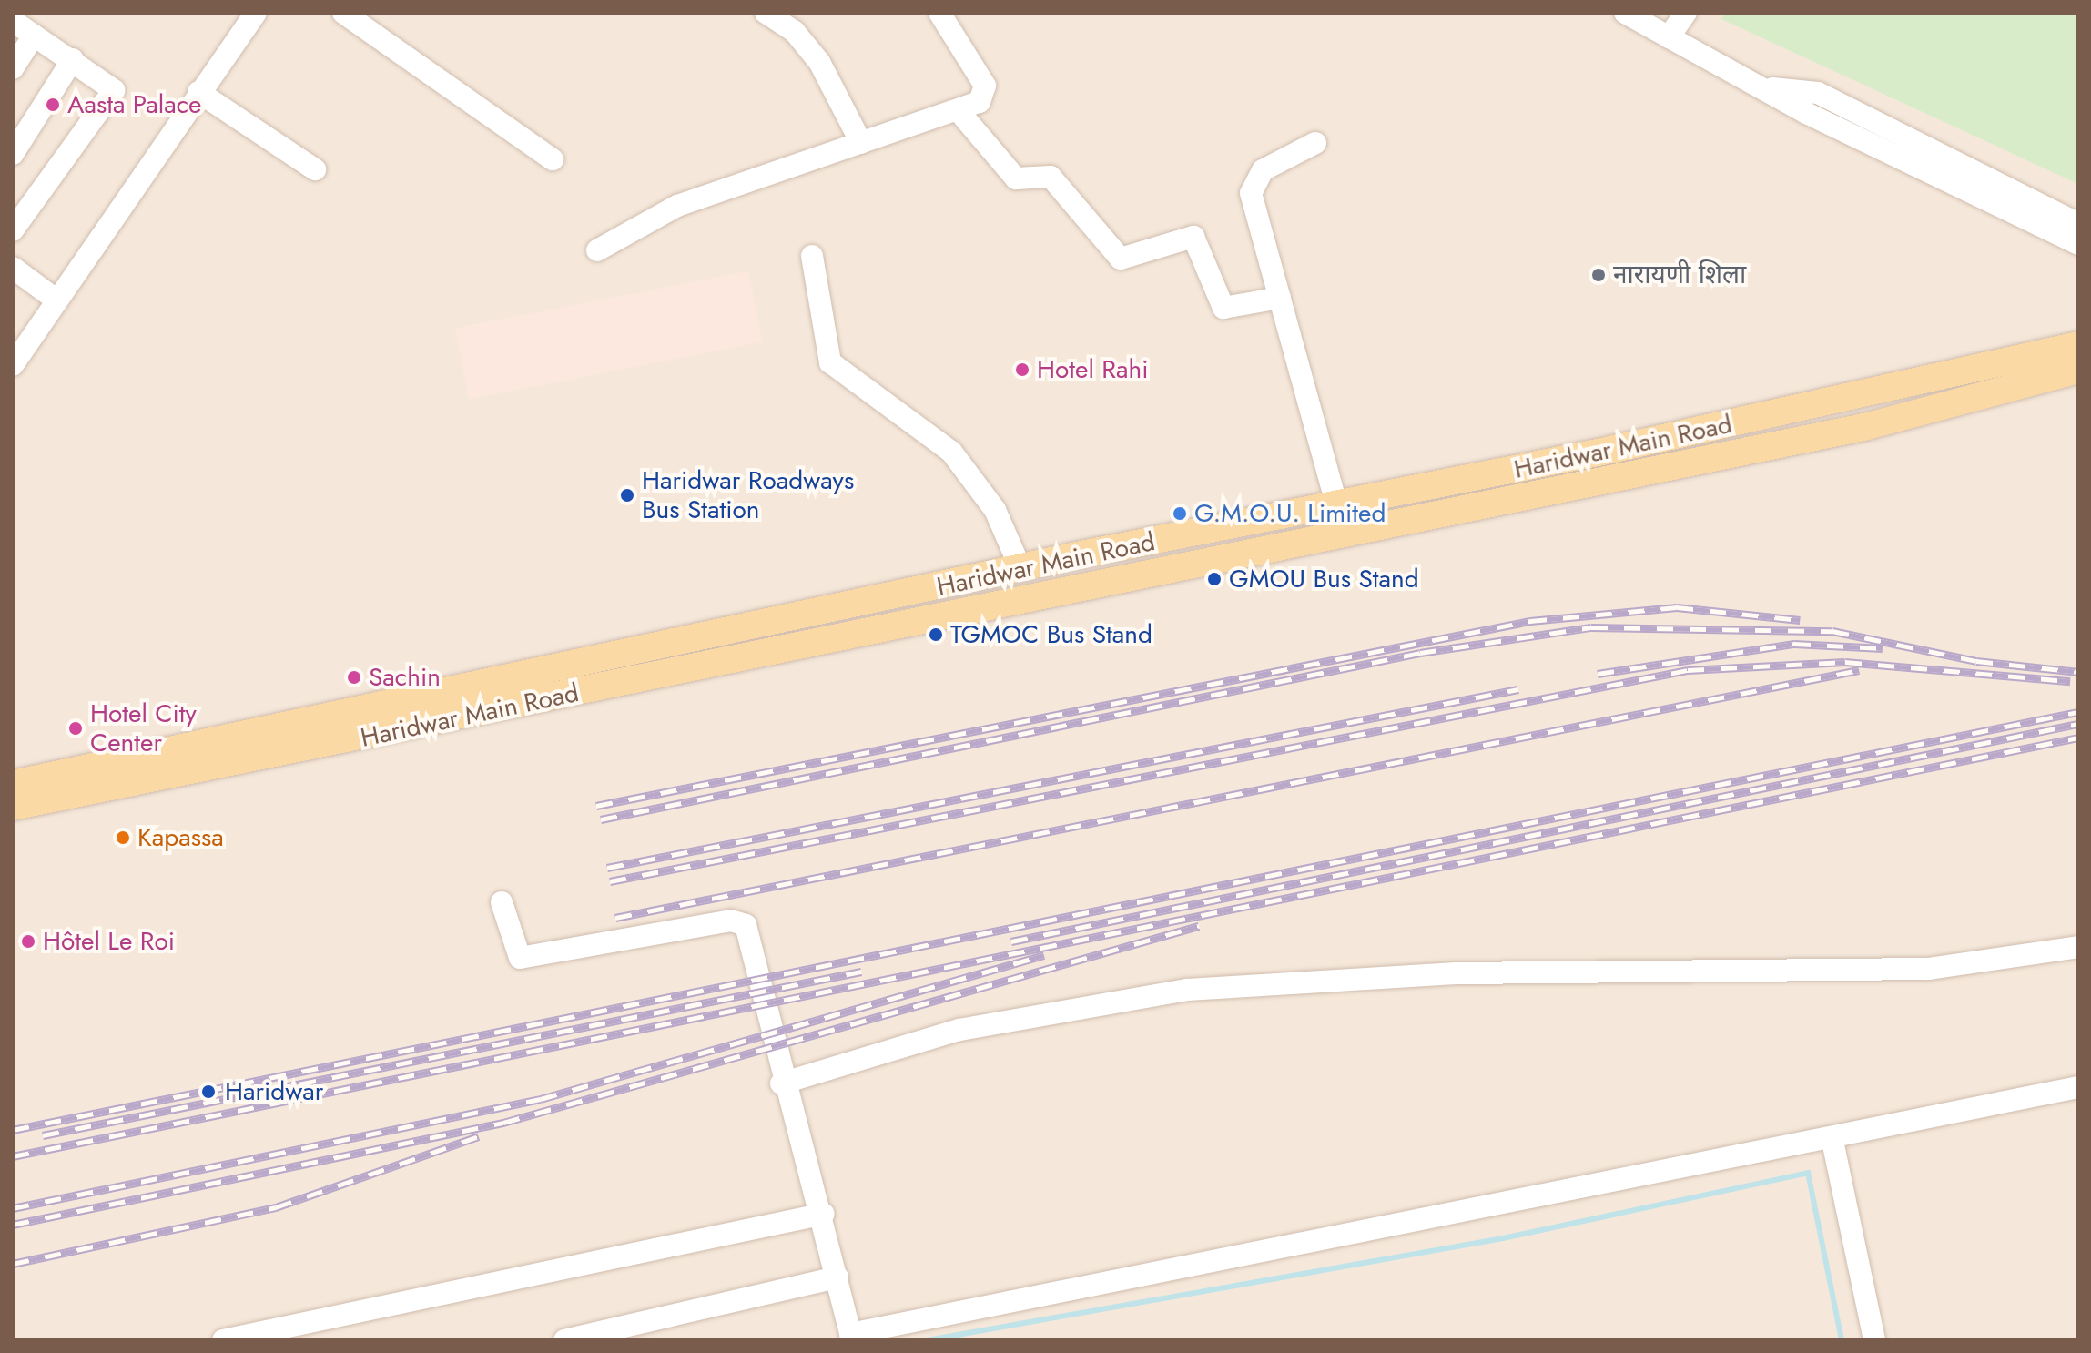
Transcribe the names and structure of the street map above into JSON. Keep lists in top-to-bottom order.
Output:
{
  "streets": {
    "main road": ["Haridwar Main Road"]
  },
  "places": [
    "Aasta Palace",
    "नारायणी शिला",
    "Hotel Rahi",
    "Haridwar Roadways Bus Station",
    "G.M.O.U. Limited",
    "GMOU Bus Stand",
    "TGMOC Bus Stand",
    "Sachin",
    "Hotel City Center",
    "Kapassa",
    "Hôtel Le Roi",
    "Haridwar"
  ]
}
